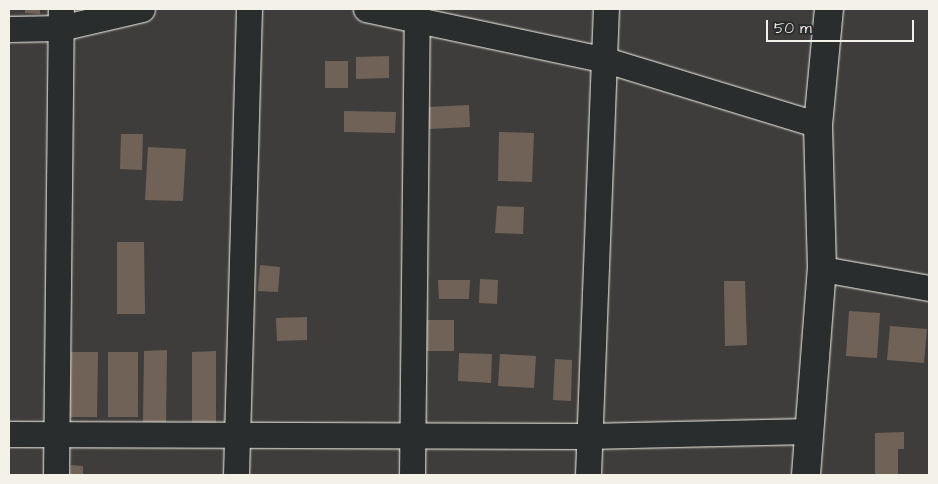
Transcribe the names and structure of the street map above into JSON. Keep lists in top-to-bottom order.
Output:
{
  "scale_bar": "50 m"
}
